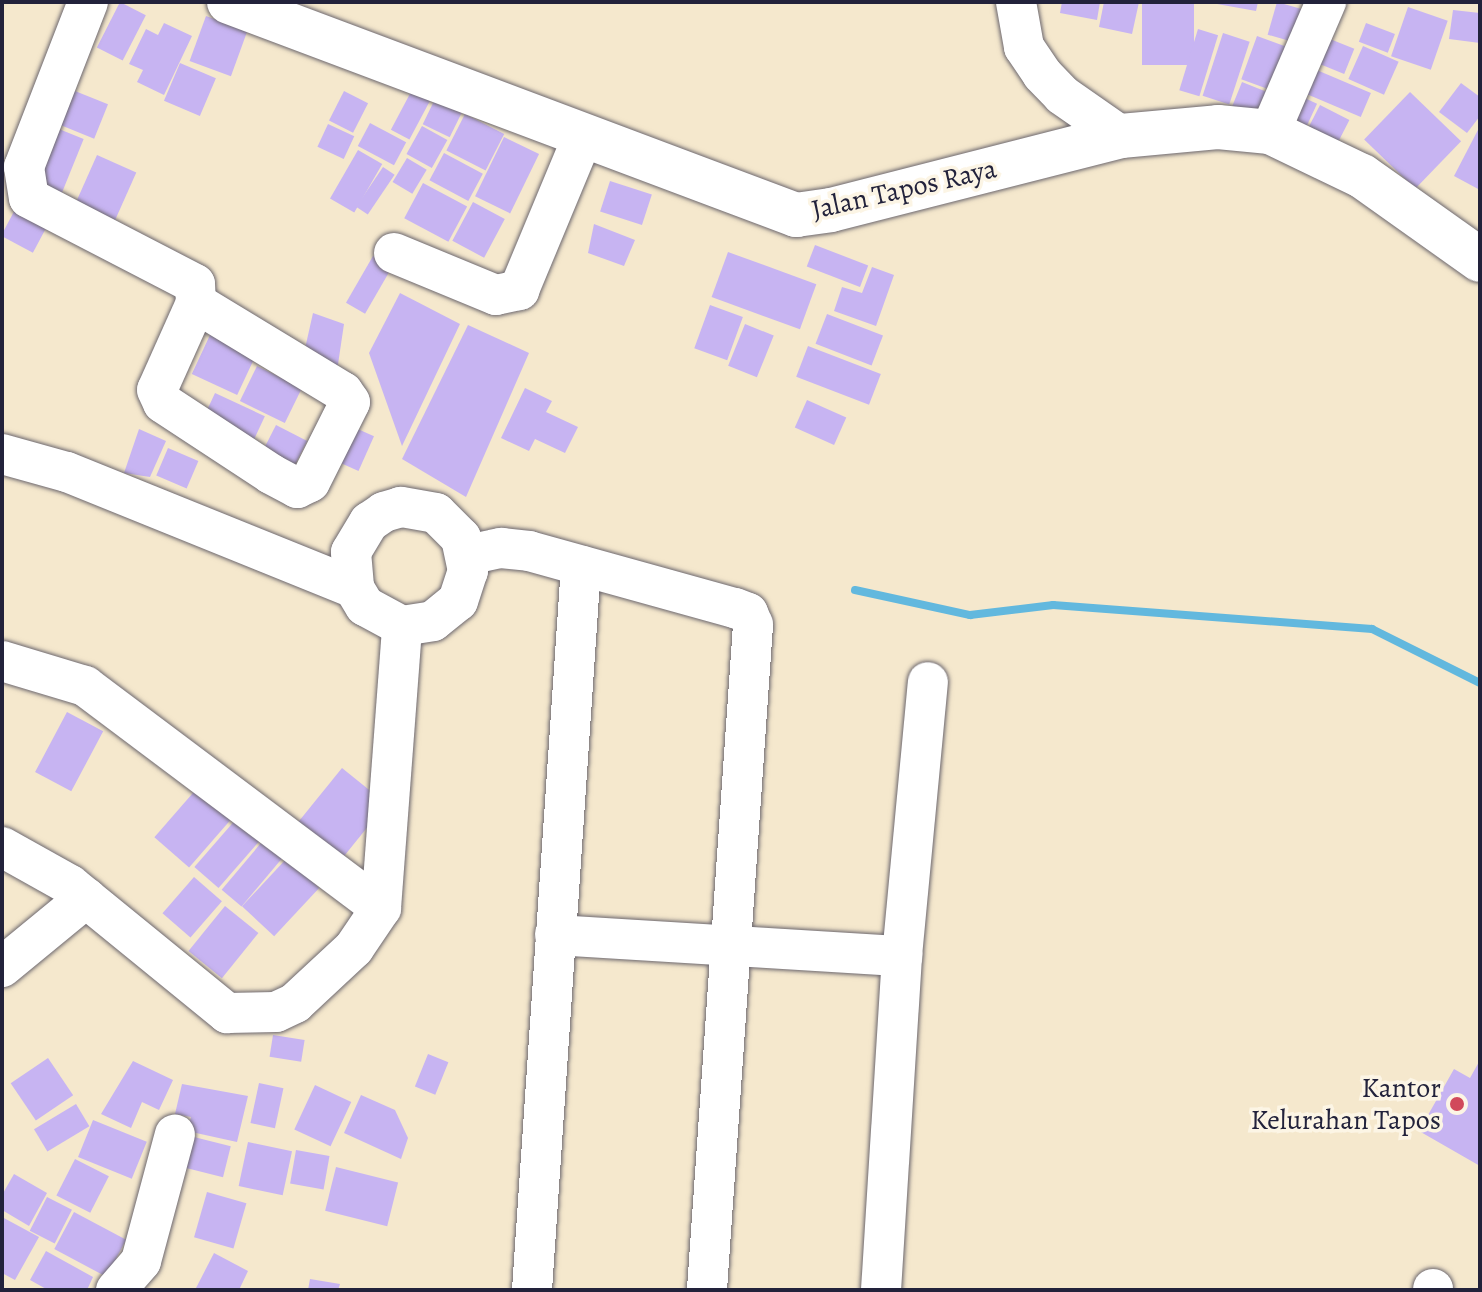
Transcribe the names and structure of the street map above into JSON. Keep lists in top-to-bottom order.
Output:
{
  "streets": {
    "main road": ["Jalan Tapos Raya"]
  },
  "places": ["Kantor Kelurahan Tapos"]
}
